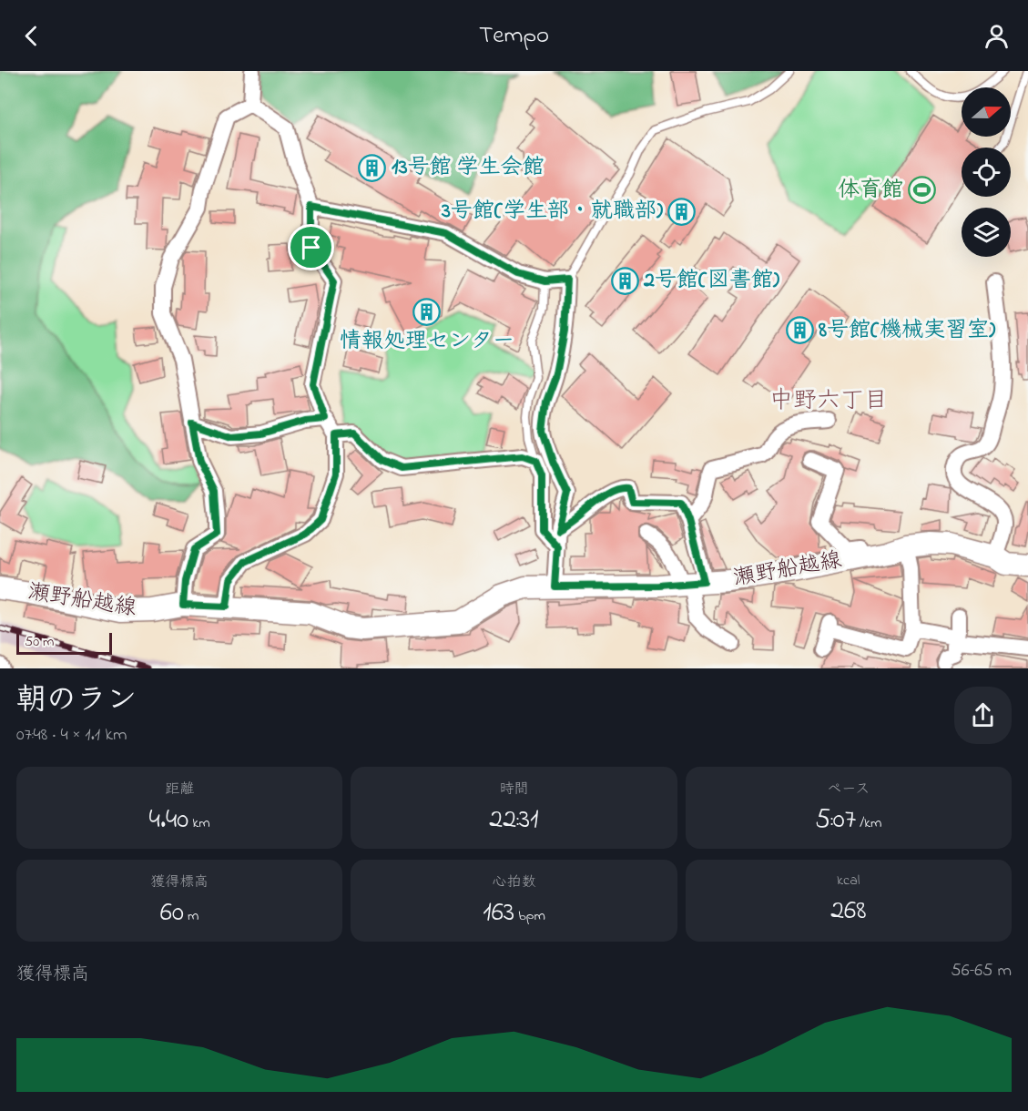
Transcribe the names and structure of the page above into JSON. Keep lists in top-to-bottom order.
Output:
{
  "streets": {
    "main road": ["瀬野船越線"]
  },
  "districts": ["中野六丁目"],
  "places": {
    "building": [
      "13号館 学生会館",
      "3号館(学生部・就職部)",
      "2号館(図書館)",
      "情報処理センター",
      "8号館(機械実習室)"
    ],
    "sports": ["体育館"]
  },
  "scale_bar": "50 m",
  "north": "right",
  "page": {
    "header": "Tempo",
    "scale": "50 m",
    "heading": ["朝のラン", "07:48 · 4 × 1.1 km"],
    "stats": [
      ["距離", "4.40 km"],
      ["時間", "22:31"],
      ["ペース", "5:07 /km"],
      ["獲得標高", "60 m"],
      ["心拍数", "163 bpm"],
      ["kcal", "268"]
    ],
    "chart": ["獲得標高", "56–65 m"]
  }
}
